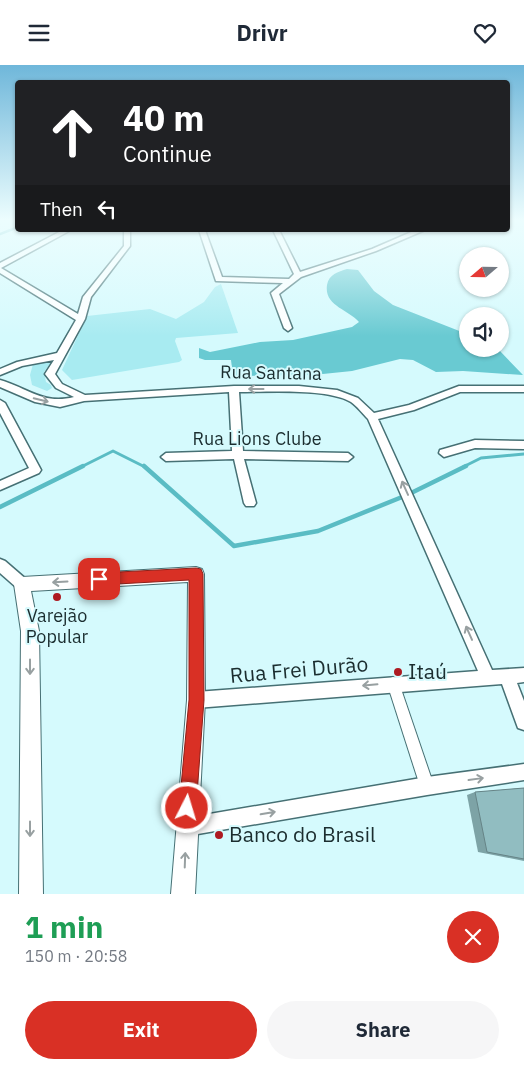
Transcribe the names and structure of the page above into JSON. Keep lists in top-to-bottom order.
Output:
{
  "streets": {
    "street": ["Rua Santana", "Rua Lions Clube", "Rua Frei Durão"]
  },
  "crossings": [
    ["Rua Santana", "Rua Frei Durão"]
  ],
  "one_way": ["Rua Frei Durão"],
  "places": ["Varejão Popular", "Itaú", "Banco do Brasil"],
  "north": "left",
  "page": {
    "header": "Drivr",
    "turn": ["40 m", "Continue"],
    "then": "Then",
    "heading": ["1 min", "150 m · 20:58"],
    "buttons": ["Exit", "Share"]
  }
}
